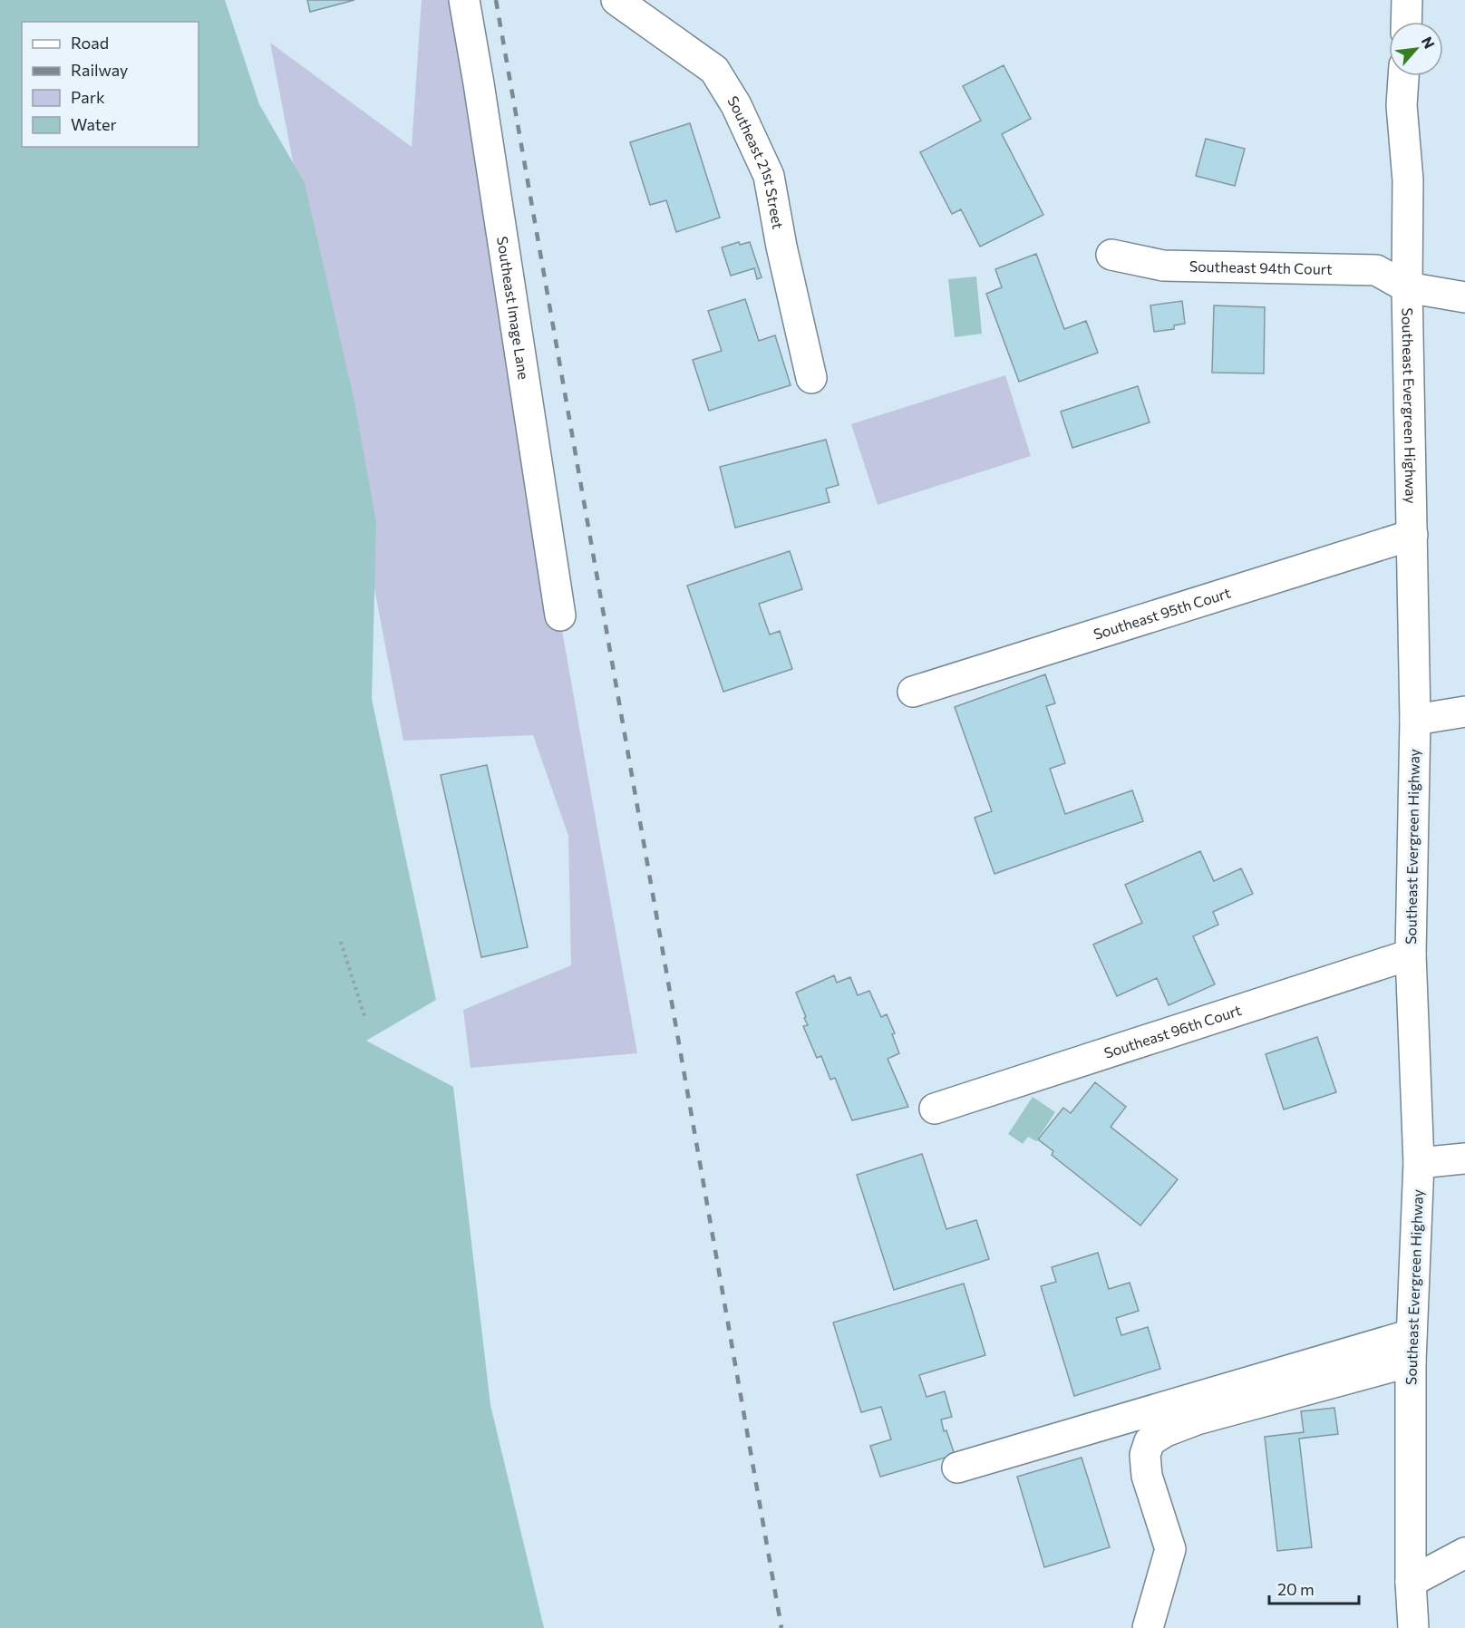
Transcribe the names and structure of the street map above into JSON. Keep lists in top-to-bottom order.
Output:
{
  "streets": {
    "street": [
      "Southeast 21st Street",
      "Southeast 94th Court",
      "Southeast Image Lane",
      "Southeast Evergreen Highway",
      "Southeast 95th Court",
      "Southeast 96th Court"
    ]
  },
  "crossings": [
    ["Southeast 94th Court", "Southeast Evergreen Highway"],
    ["Southeast Evergreen Highway", "Southeast 95th Court"],
    ["Southeast Evergreen Highway", "Southeast 96th Court"]
  ],
  "legend": [
    "Road",
    "Railway",
    "Park",
    "Water"
  ],
  "scale_bar": "20 m",
  "north": "top right"
}
